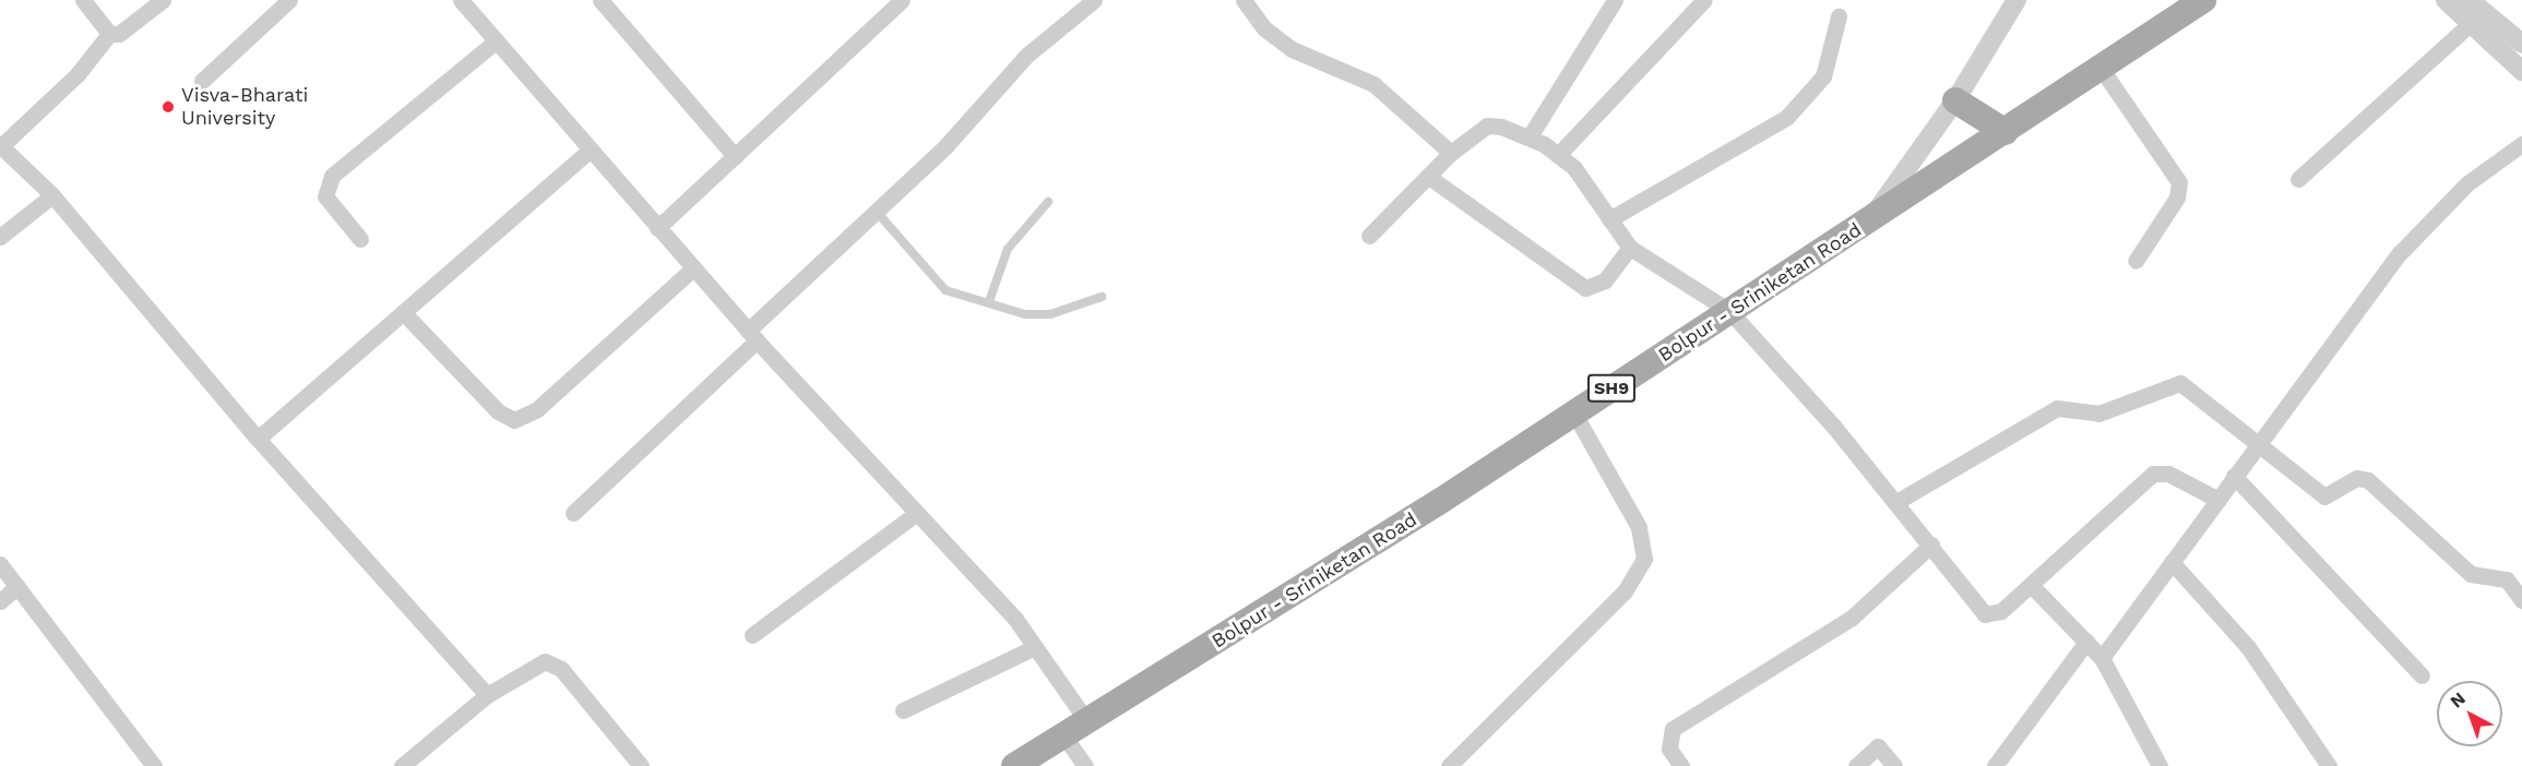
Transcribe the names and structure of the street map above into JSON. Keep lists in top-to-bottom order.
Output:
{
  "streets": {
    "main road": ["Bolpur - Sriniketan Road", "SH9"]
  },
  "places": ["Visva-Bharati University"],
  "north": "top left"
}
